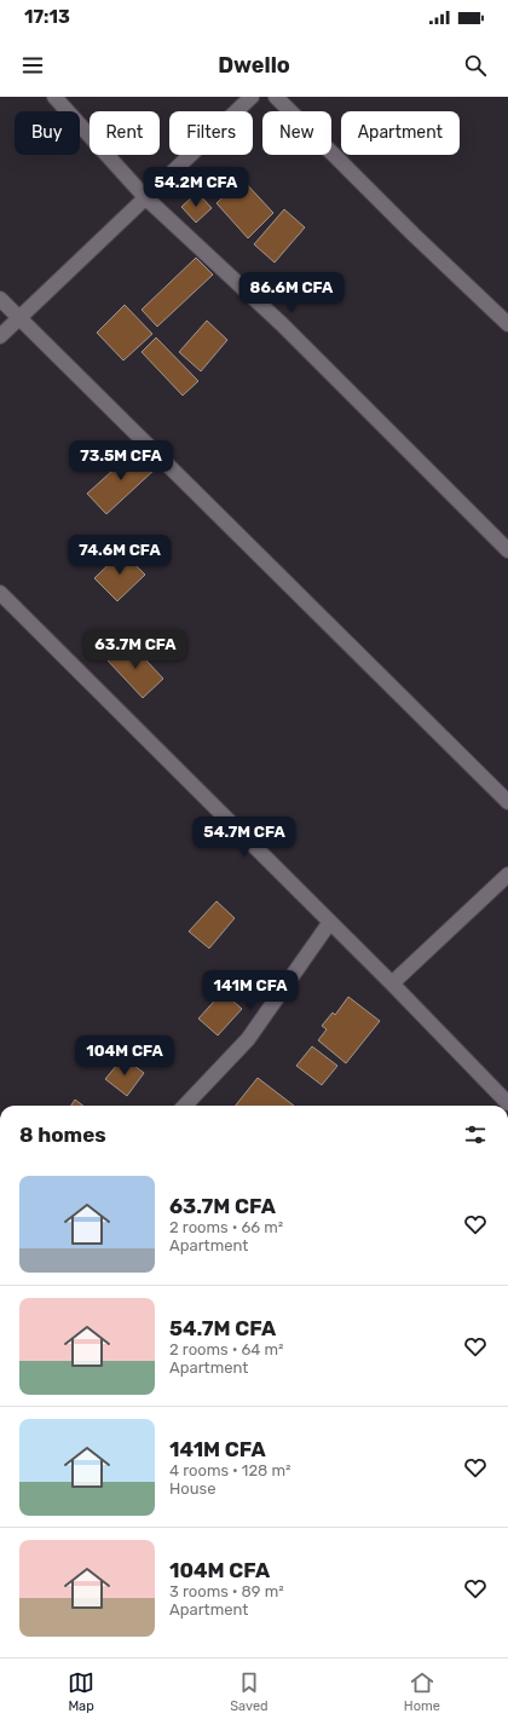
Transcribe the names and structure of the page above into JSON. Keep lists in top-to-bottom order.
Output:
{
  "page": {
    "status": "17:13",
    "header": "Dwello",
    "chip": [
      "Buy",
      "Rent",
      "Filters",
      "New",
      "Apartment"
    ],
    "price": [
      "54.2M CFA",
      "86.6M CFA",
      "73.5M CFA",
      "74.6M CFA",
      "63.7M CFA",
      "54.7M CFA",
      "141M CFA",
      "104M CFA"
    ],
    "heading": "8 homes",
    "list": [
      {
        "name": "63.7M CFA",
        "note": "2 rooms · 66 m² · Apartment"
      },
      {
        "name": "54.7M CFA",
        "note": "2 rooms · 64 m² · Apartment"
      },
      {
        "name": "141M CFA",
        "note": "4 rooms · 128 m² · House"
      },
      {
        "name": "104M CFA",
        "note": "3 rooms · 89 m² · Apartment"
      }
    ],
    "tabs": ["Map", "Saved", "Home"]
  }
}
